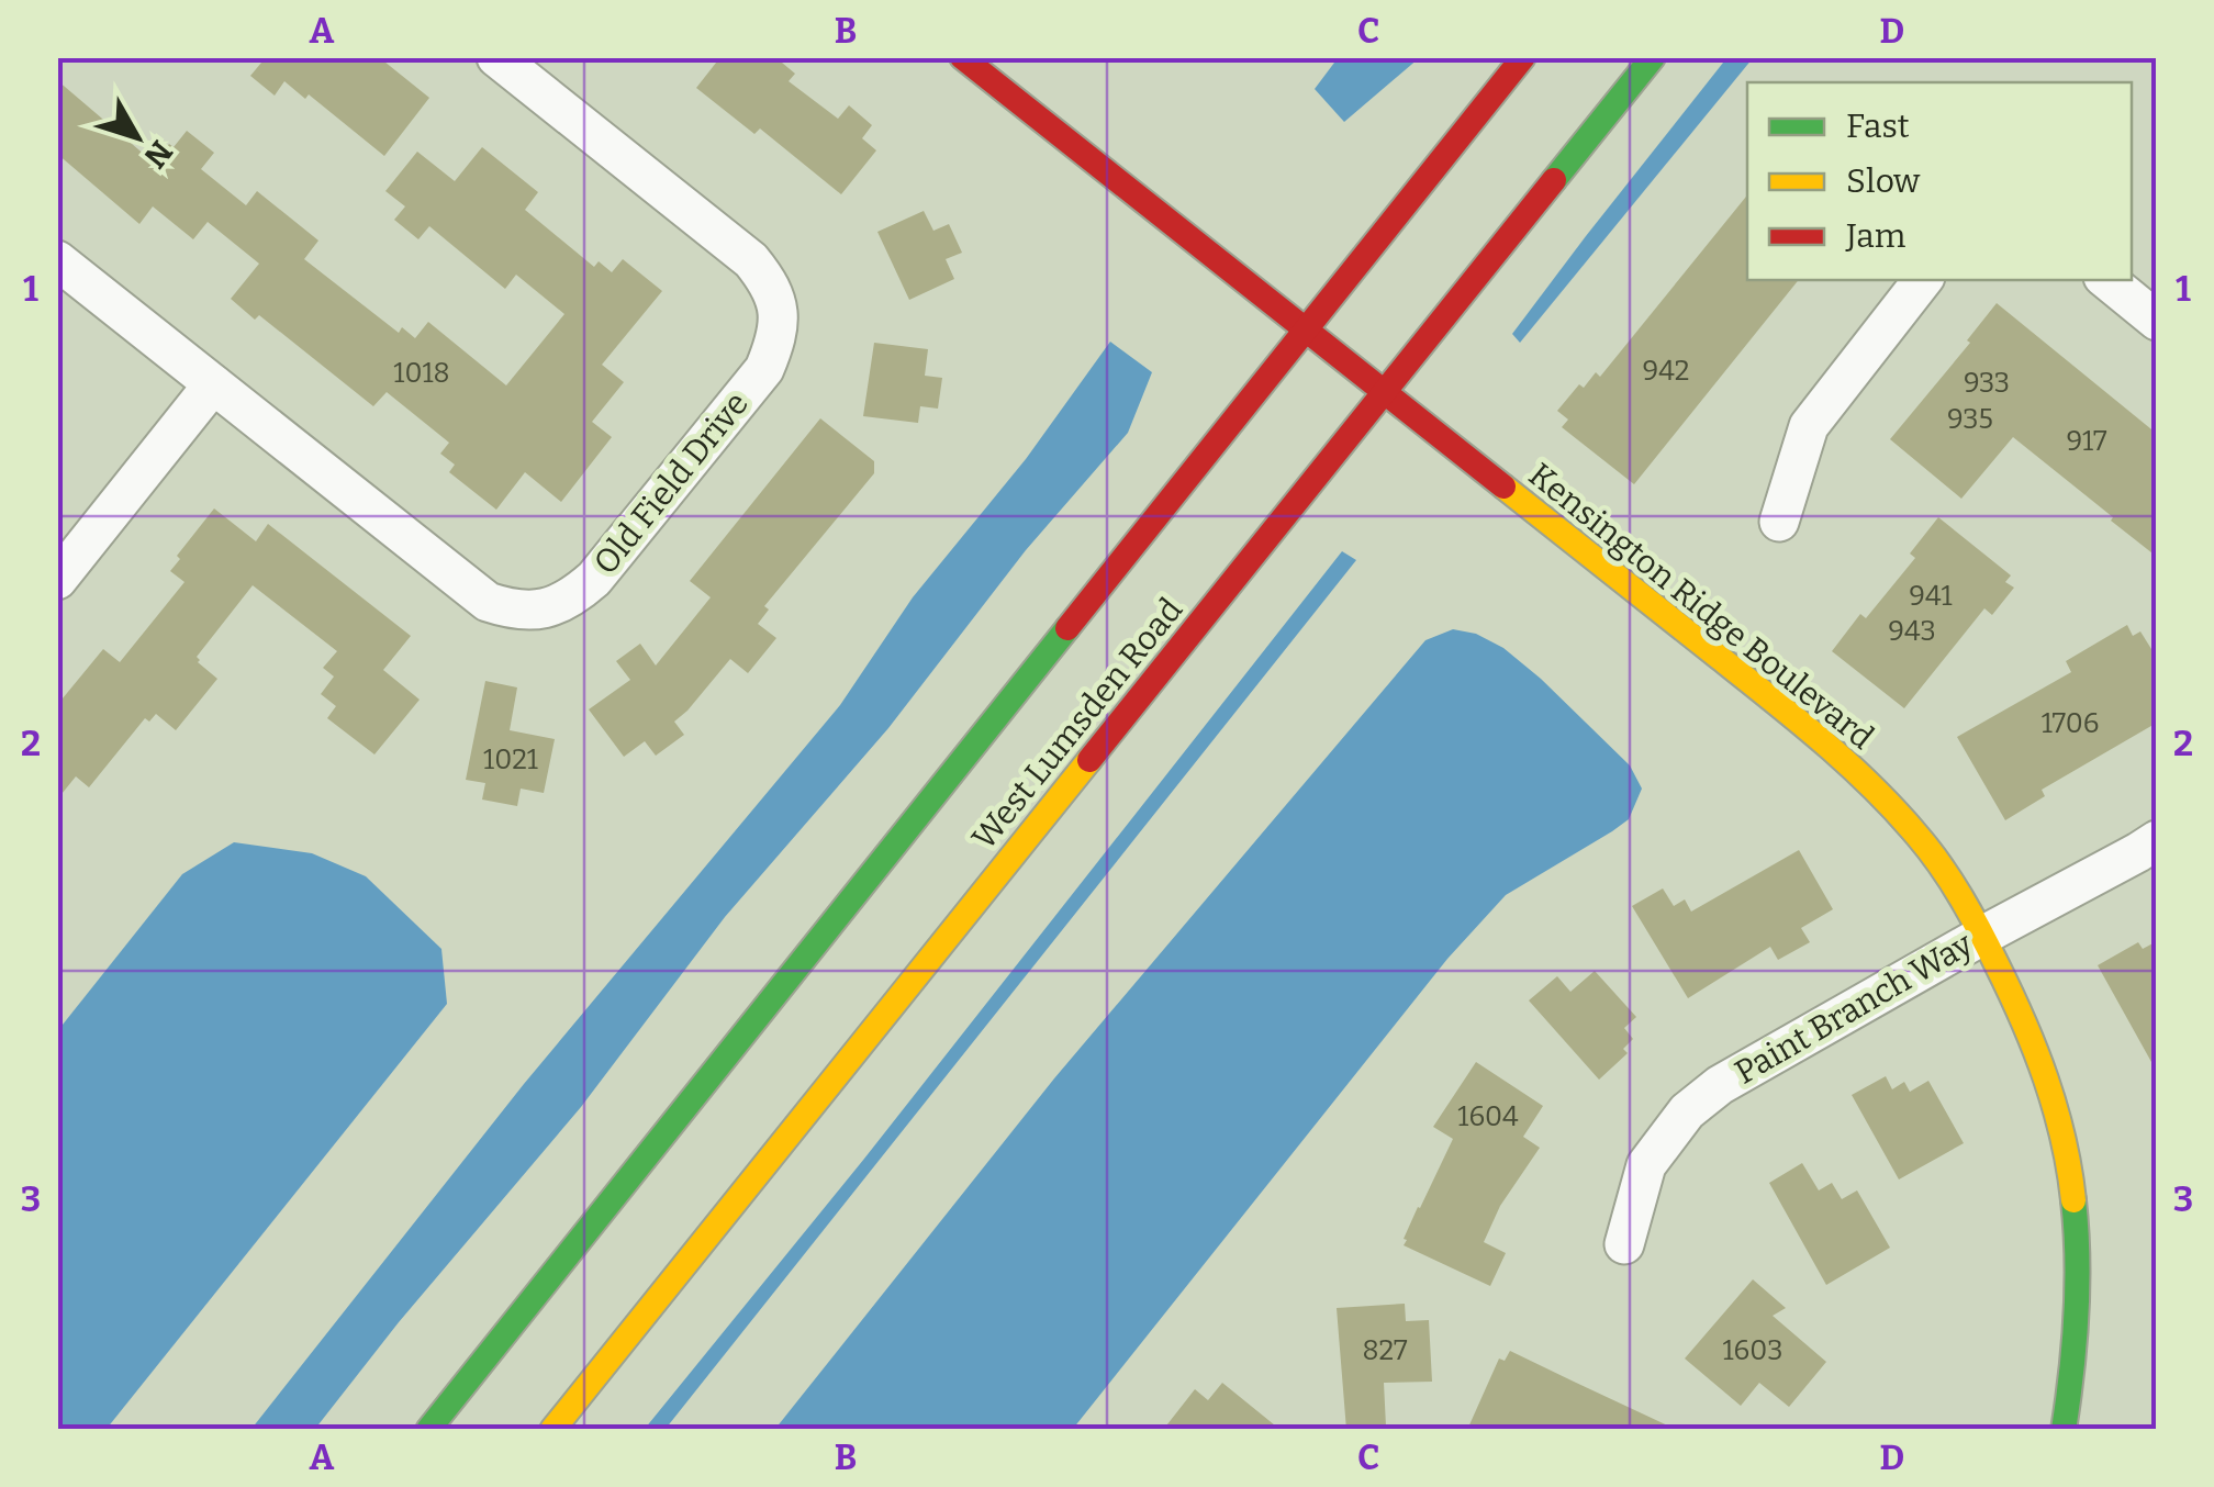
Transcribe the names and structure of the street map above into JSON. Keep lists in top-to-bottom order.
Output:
{
  "streets": {
    "main road": ["Kensington Ridge Boulevard", "West Lumsden Road"],
    "street": ["Old Field Drive", "Paint Branch Way"]
  },
  "crossings": [
    ["Kensington Ridge Boulevard", "West Lumsden Road"],
    ["Kensington Ridge Boulevard", "Paint Branch Way"]
  ],
  "house_numbers": [
    "942",
    "1018",
    "933",
    "935",
    "917",
    "941",
    "943",
    "1706",
    "1021",
    "1604",
    "827",
    "1603"
  ],
  "legend": ["Fast", "Slow", "Jam"],
  "north": "bottom right",
  "grid": {
    "columns": [
      "A",
      "B",
      "C",
      "D"
    ],
    "rows": ["1", "2", "3"]
  }
}
